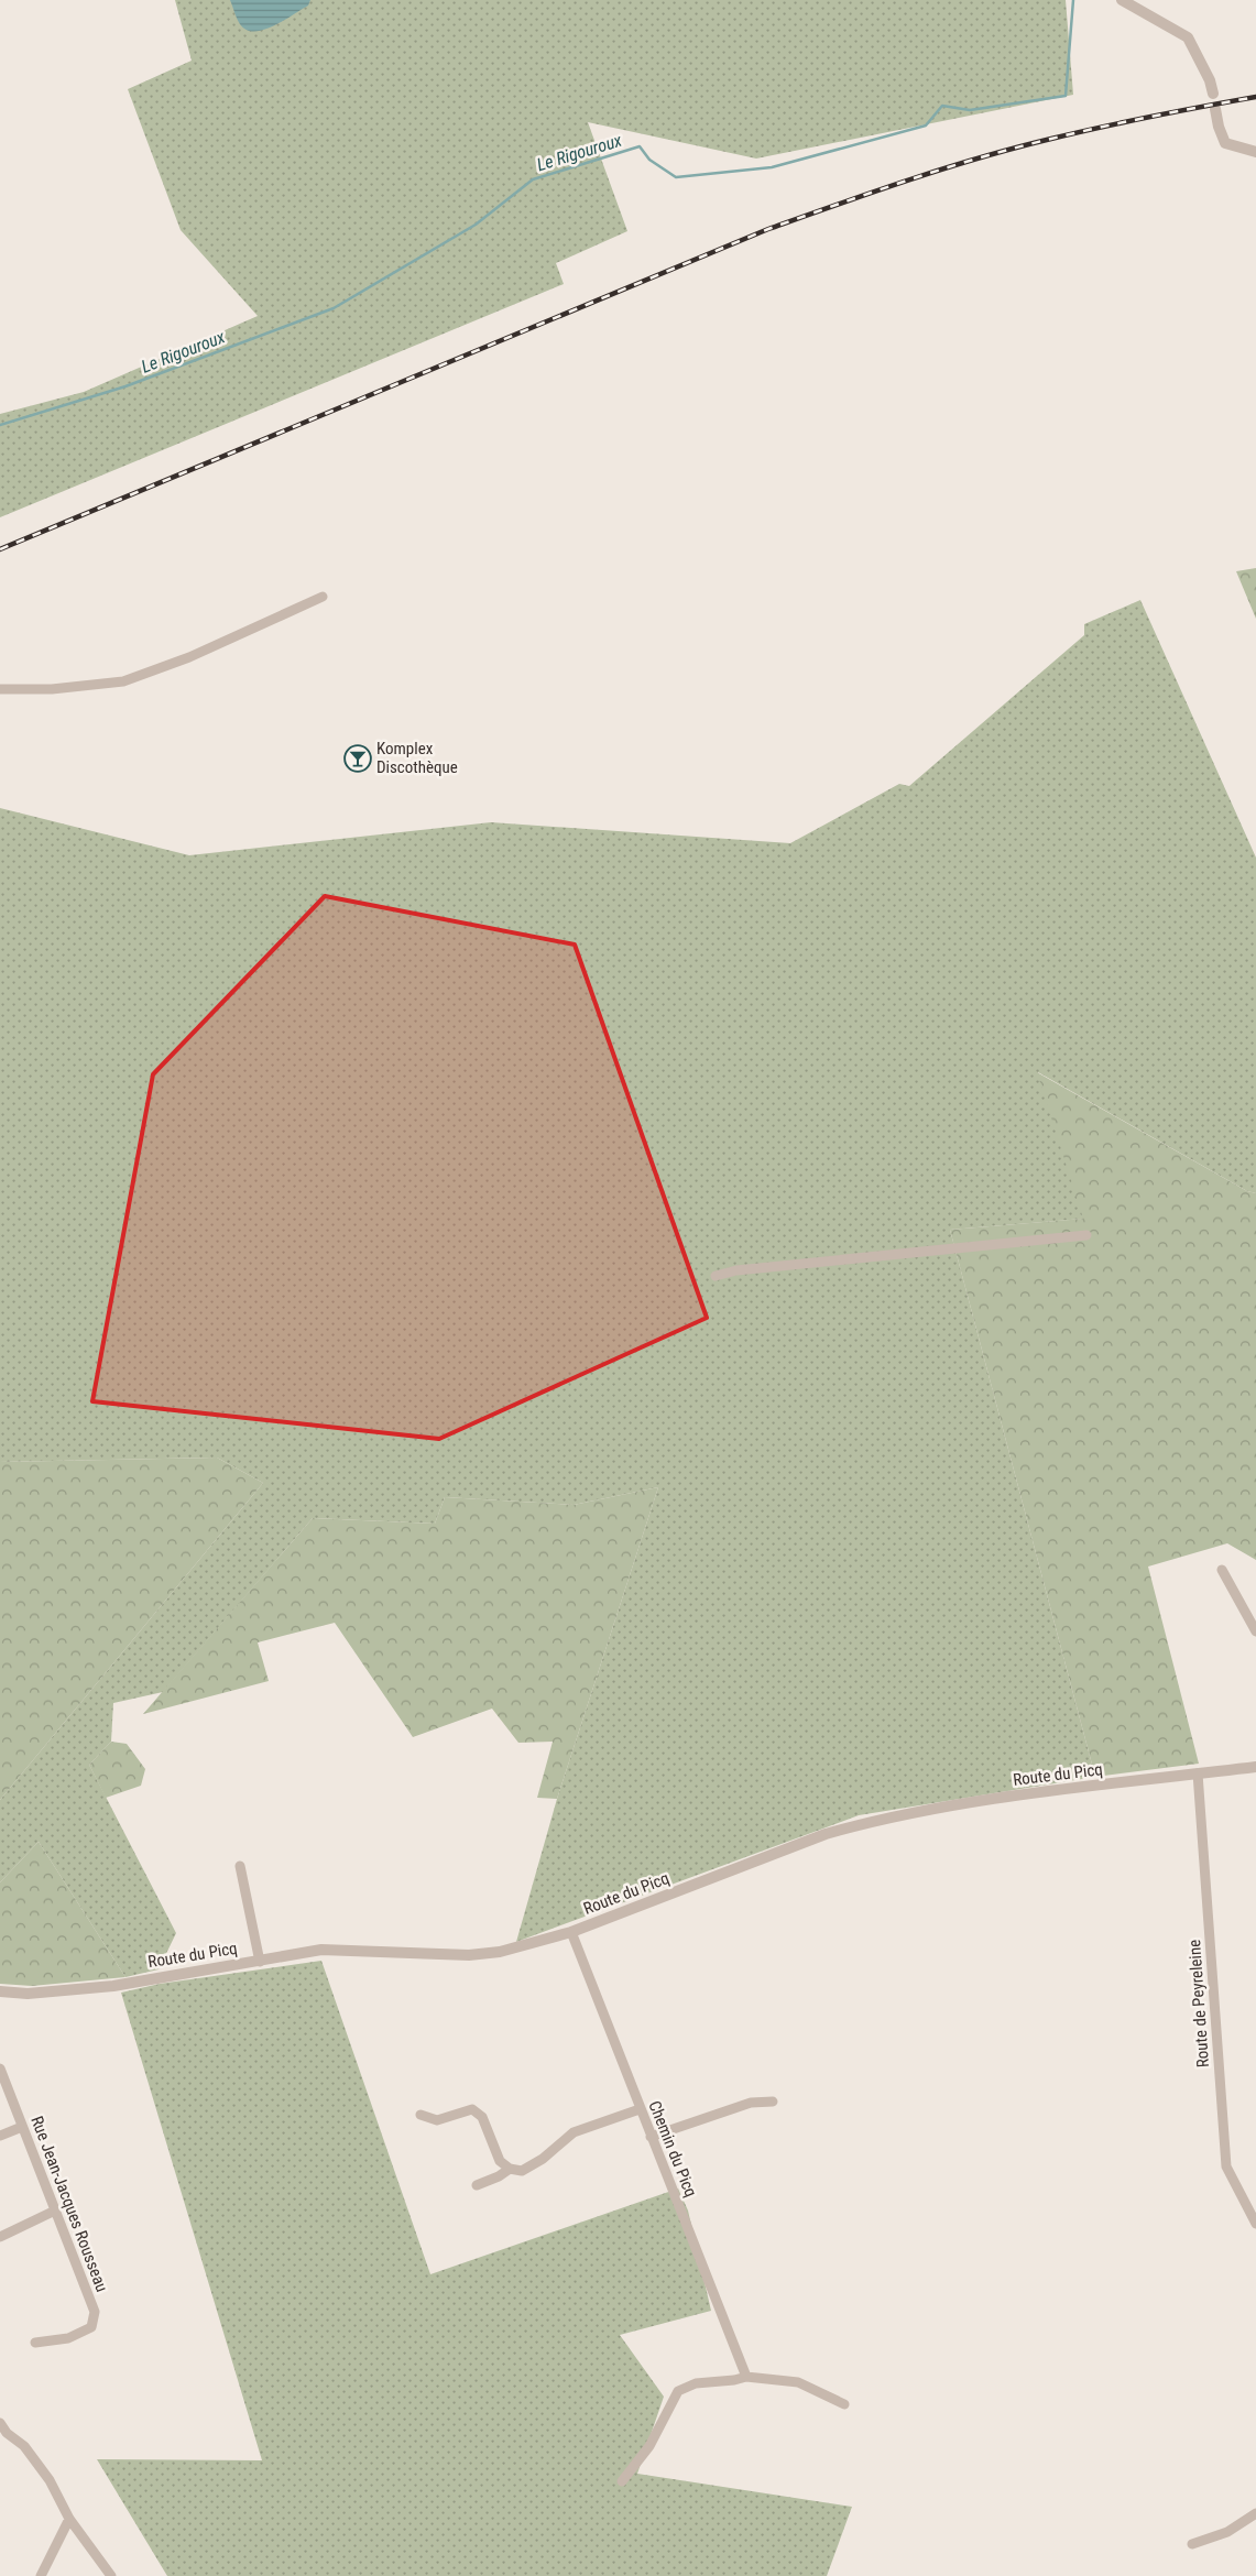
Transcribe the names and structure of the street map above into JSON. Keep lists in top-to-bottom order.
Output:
{
  "streets": {
    "street": [
      "Route du Picq",
      "Route de Peyreleine",
      "Chemin du Picq",
      "Rue Jean-Jacques Rousseau"
    ]
  },
  "crossings": [
    ["Route du Picq", "Route de Peyreleine"],
    ["Route du Picq", "Chemin du Picq"]
  ],
  "water": ["Le Rigouroux"],
  "places": {
    "bar": ["Komplex Discothèque"]
  }
}
